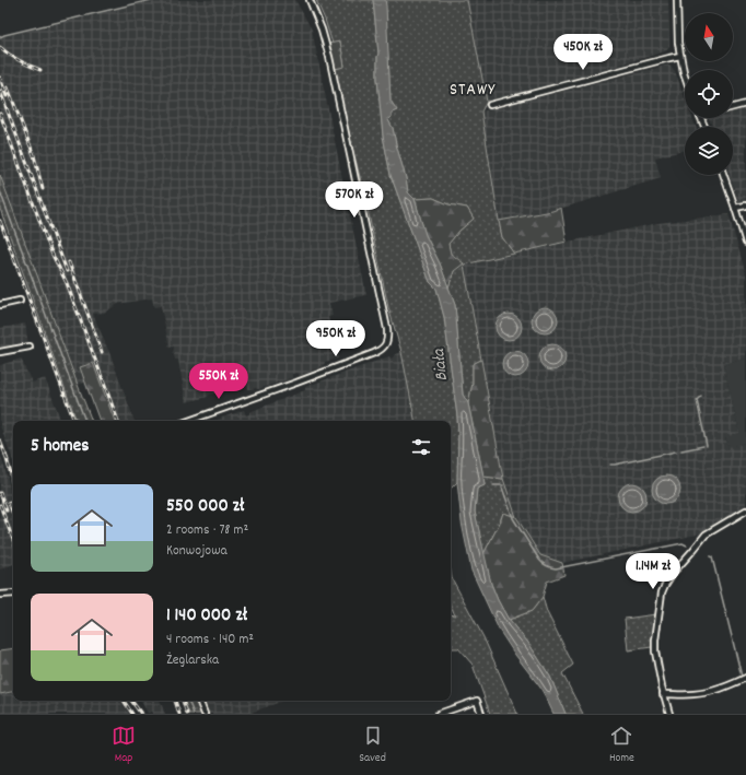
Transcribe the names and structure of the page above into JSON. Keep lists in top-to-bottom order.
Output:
{
  "districts": ["STAWY"],
  "water": ["Biała"],
  "north": "top",
  "page": {
    "price": [
      "450K zł",
      "570K zł",
      "950K zł",
      "550K zł",
      "1.14M zł"
    ],
    "heading": "5 homes",
    "list": [
      {
        "name": "550 000 zł",
        "note": "2 rooms · 78 m² · Konwojowa"
      },
      {
        "name": "1 140 000 zł",
        "note": "4 rooms · 140 m² · Żeglarska"
      }
    ],
    "tabs": ["Map", "Saved", "Home"]
  }
}
